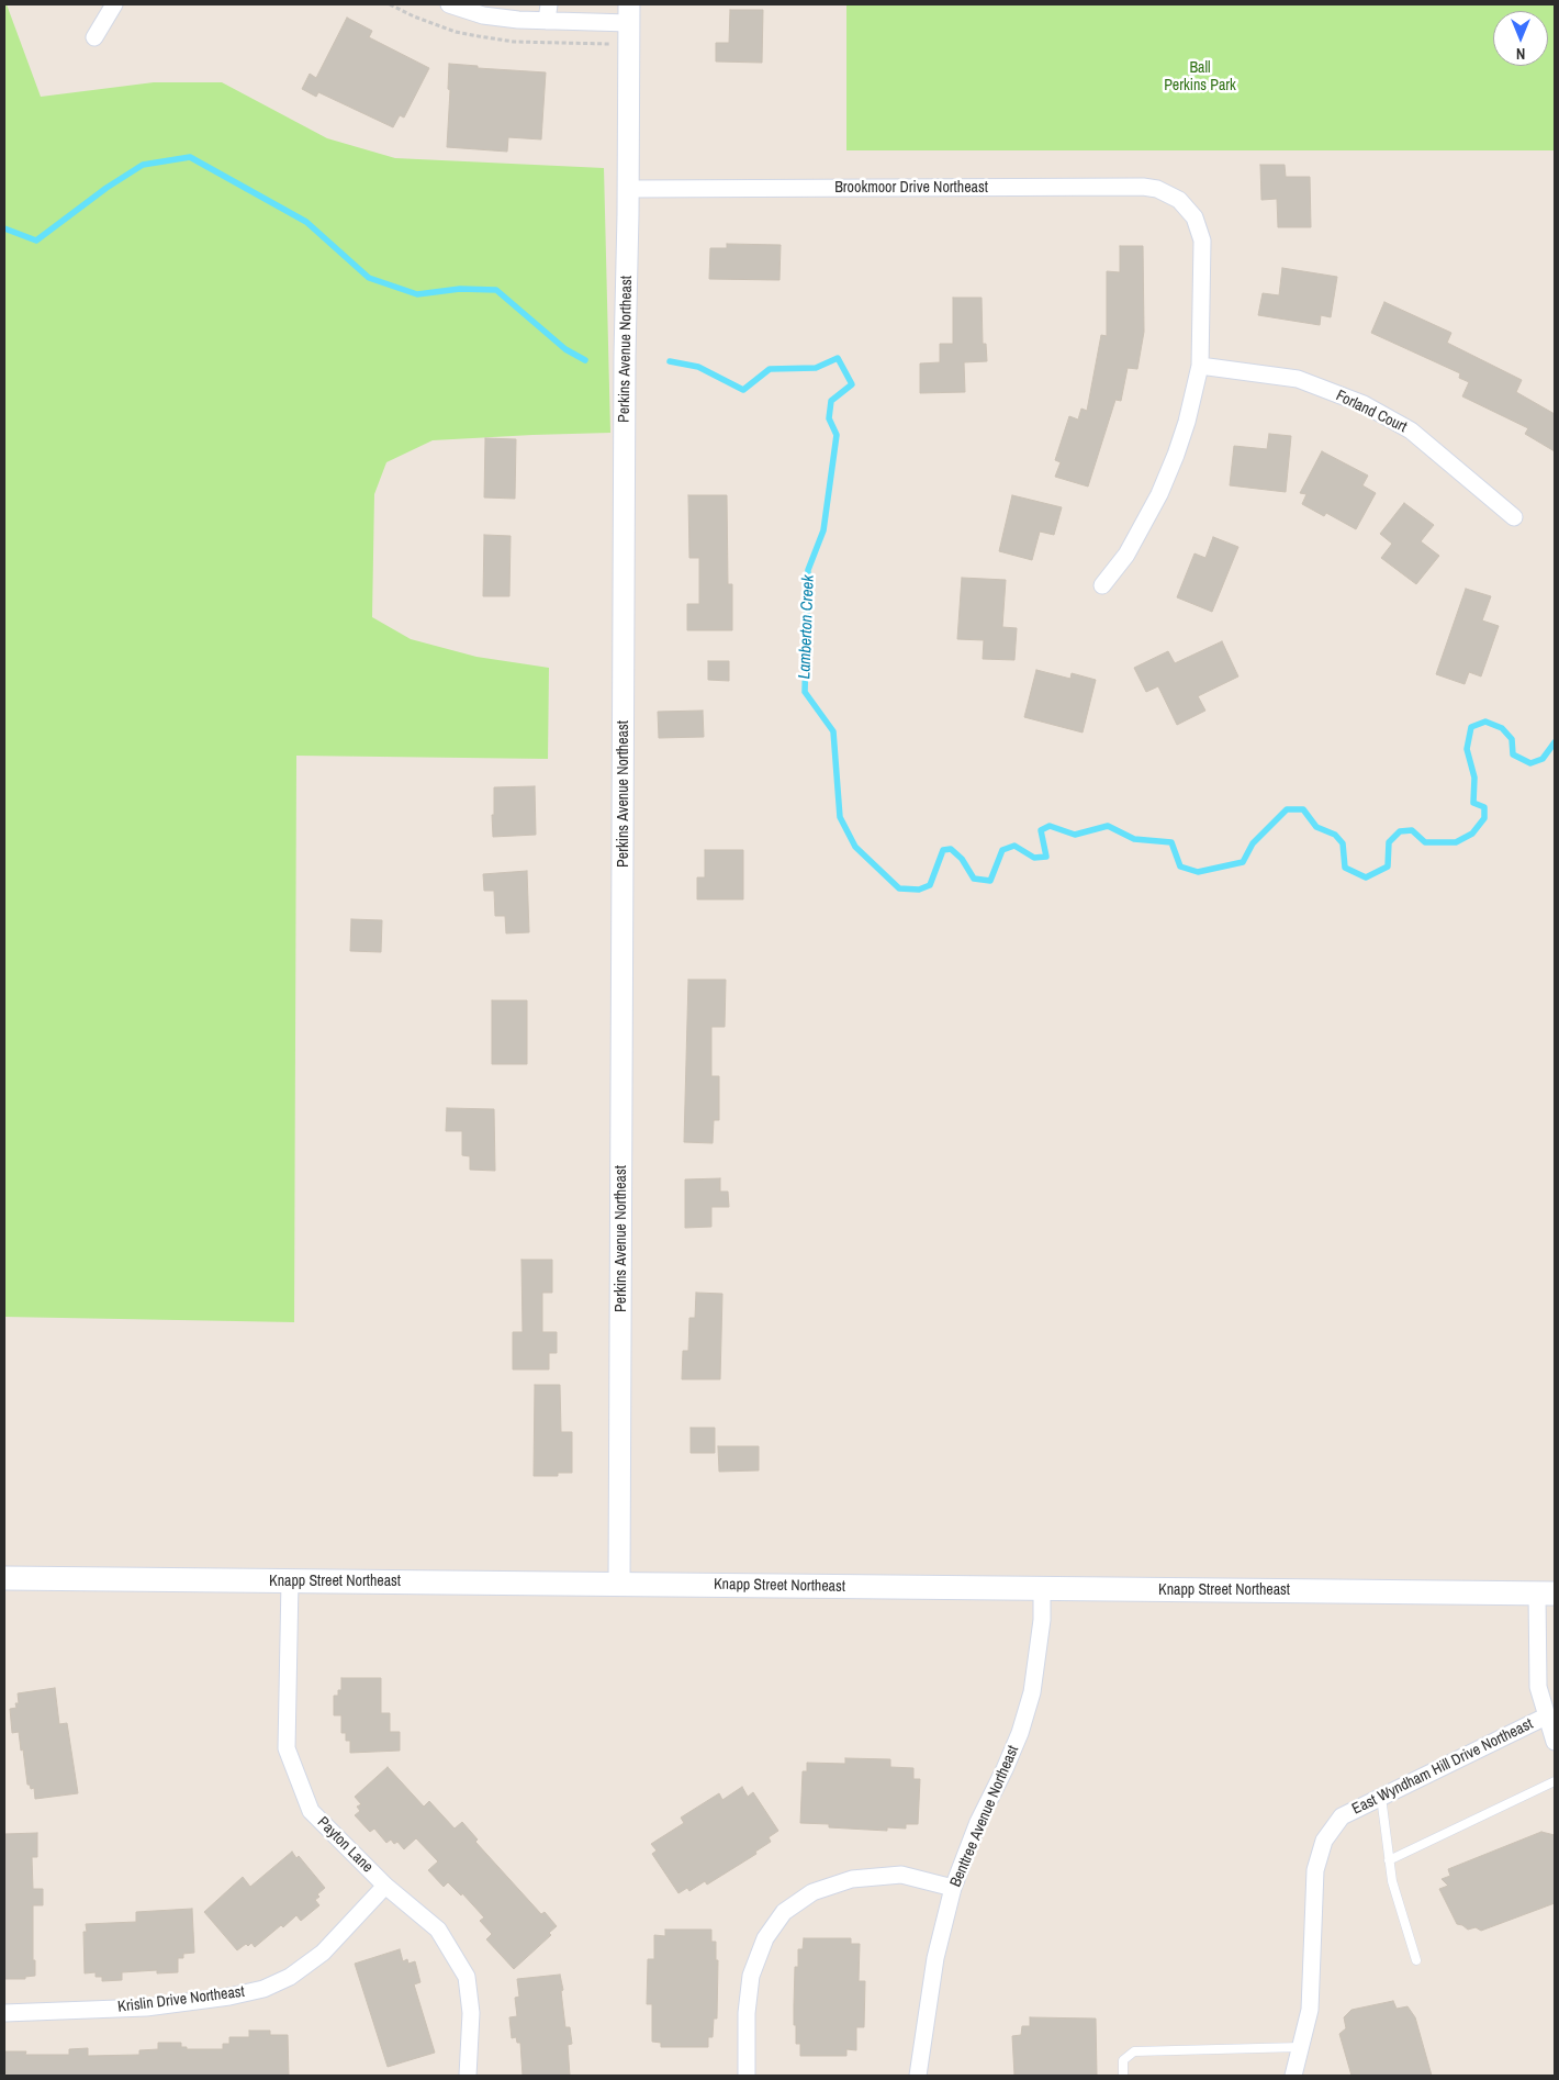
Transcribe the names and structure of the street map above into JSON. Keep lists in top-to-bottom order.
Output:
{
  "streets": {
    "main road": ["Knapp Street Northeast"],
    "street": [
      "Brookmoor Drive Northeast",
      "Perkins Avenue Northeast",
      "Forland Court",
      "East Wyndham Hill Drive Northeast",
      "Benttree Avenue Northeast",
      "Payton Lane",
      "Krislin Drive Northeast"
    ]
  },
  "crossings": [
    ["Brookmoor Drive Northeast", "Perkins Avenue Northeast"],
    ["Brookmoor Drive Northeast", "Forland Court"],
    ["Perkins Avenue Northeast", "Knapp Street Northeast"],
    ["Knapp Street Northeast", "Benttree Avenue Northeast"],
    ["Knapp Street Northeast", "Payton Lane"],
    ["Payton Lane", "Krislin Drive Northeast"]
  ],
  "water": ["Lamberton Creek"],
  "parks": ["Ball Perkins Park"],
  "north": "bottom"
}
